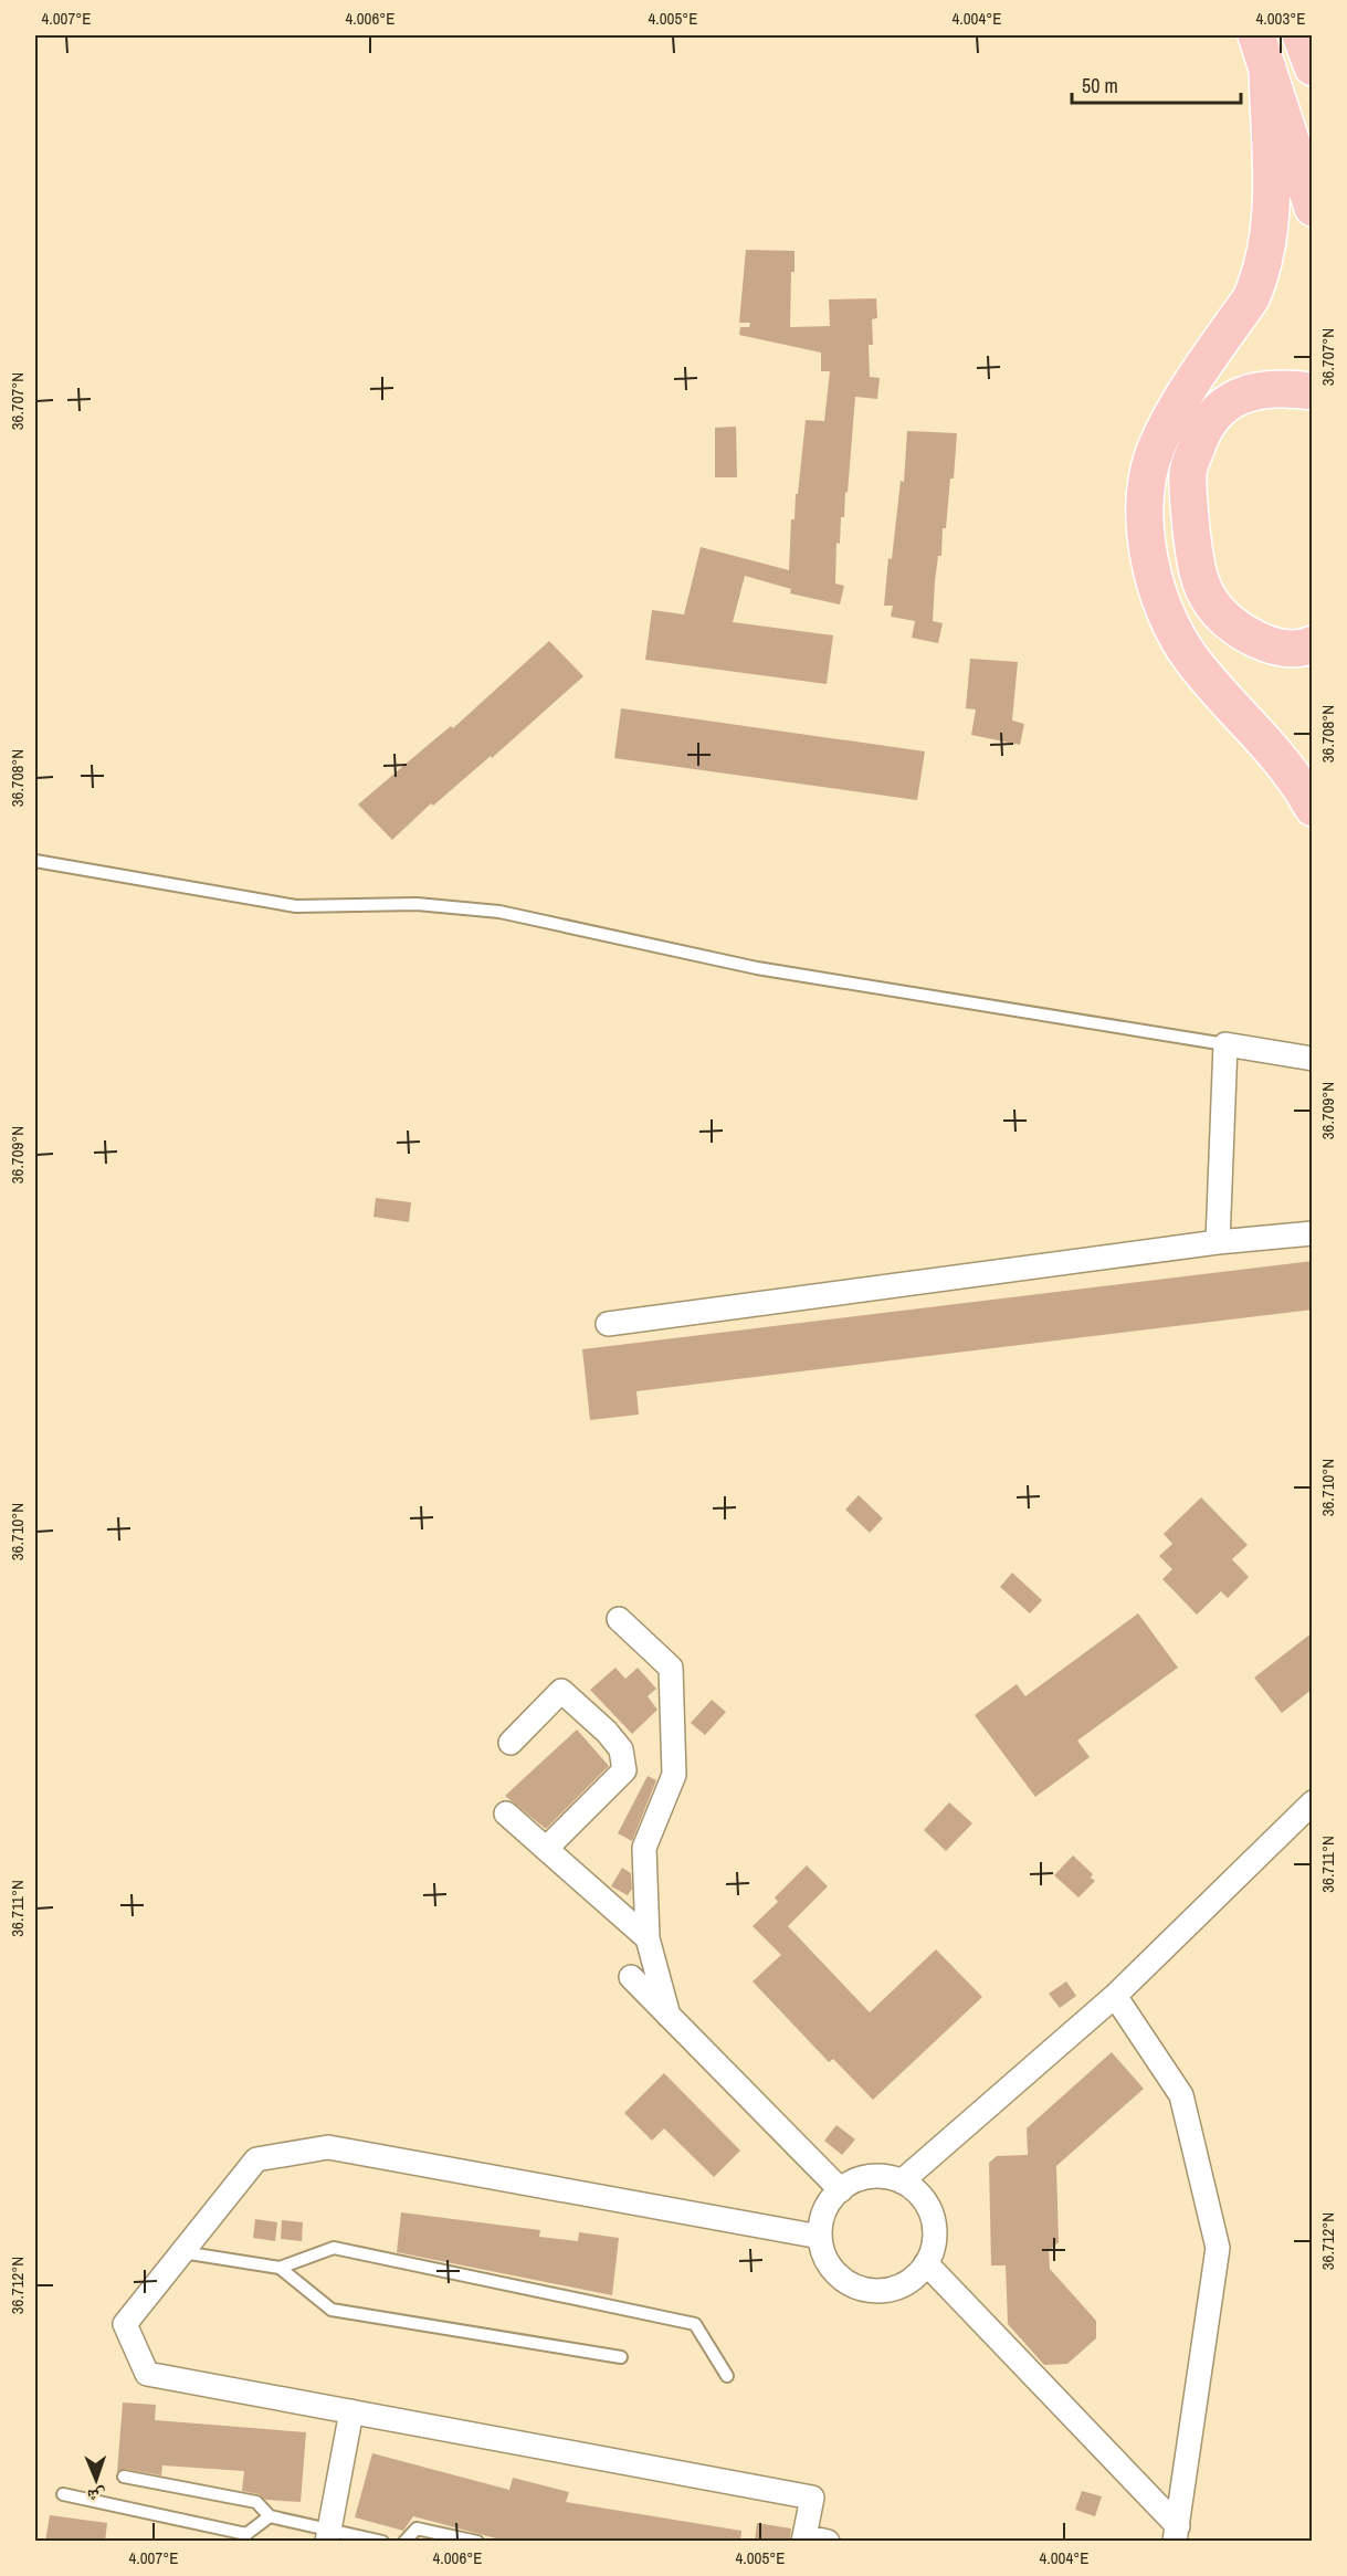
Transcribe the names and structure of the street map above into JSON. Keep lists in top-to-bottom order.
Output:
{
  "scale_bar": "50 m",
  "north": "bottom",
  "coordinates": [
    "4.007°E",
    "4.006°E",
    "4.005°E",
    "4.004°E",
    "4.003°E",
    "36.707°N",
    "36.708°N",
    "36.709°N",
    "36.710°N",
    "36.711°N",
    "36.712°N"
  ]
}
